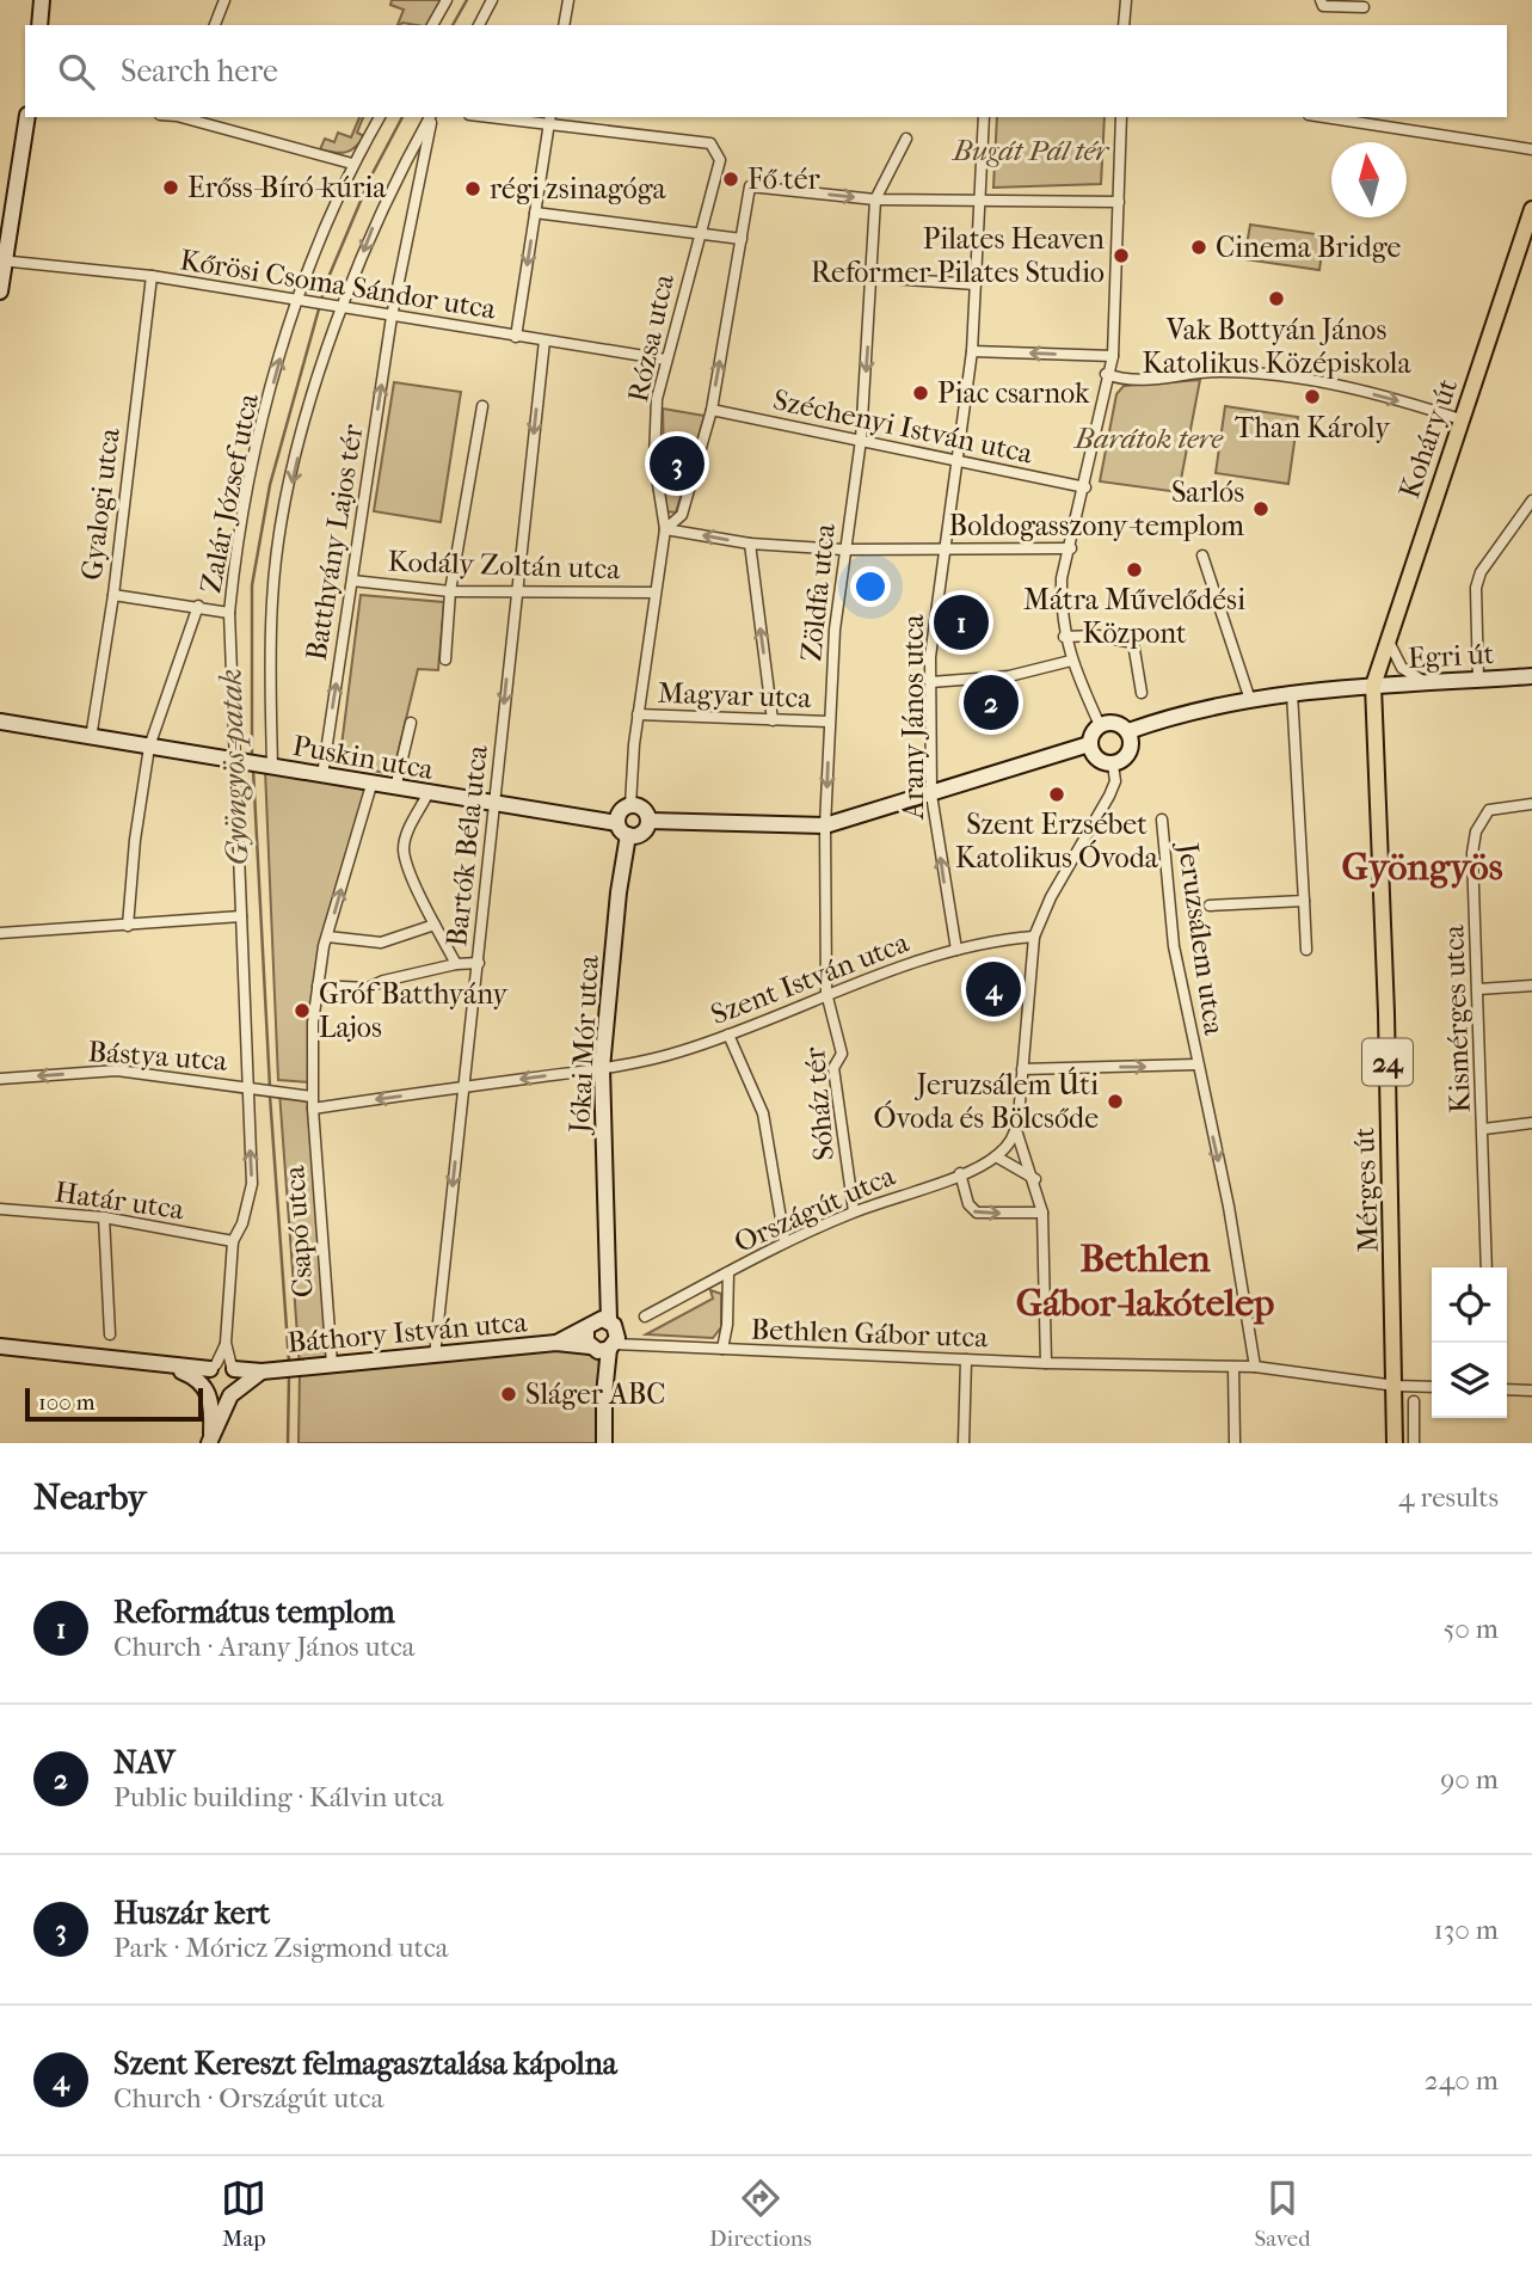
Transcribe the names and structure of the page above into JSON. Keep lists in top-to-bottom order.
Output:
{
  "streets": {
    "main road": ["Koháry út", "24", "Mérges út"],
    "street": [
      "Kőrösi Csoma Sándor utca",
      "Rózsa utca",
      "Széchenyi István utca",
      "Zalár József utca",
      "Gyalogi utca",
      "Batthyány Lajos tér",
      "Kodály Zoltán utca",
      "Zöldfa utca",
      "Egri út",
      "Magyar utca",
      "Arany János utca",
      "Puskin utca",
      "Bartók Béla utca",
      "Jeruzsálem utca",
      "Szent István utca",
      "Kismérges utca",
      "Jókai Mór utca",
      "Bástya utca",
      "Sóház tér",
      "Határ utca",
      "Országút utca",
      "Csapó utca",
      "Báthory István utca",
      "Bethlen Gábor utca"
    ]
  },
  "crossings": [
    ["Kőrösi Csoma Sándor utca", "Rózsa utca"],
    ["Kőrösi Csoma Sándor utca", "Zalár József utca"],
    ["Kőrösi Csoma Sándor utca", "Gyalogi utca"],
    ["Kőrösi Csoma Sándor utca", "Batthyány Lajos tér"],
    ["Kőrösi Csoma Sándor utca", "Bartók Béla utca"],
    ["Széchenyi István utca", "Zöldfa utca"],
    ["Széchenyi István utca", "Arany János utca"],
    ["Koháry út", "Egri út"],
    ["Koháry út", "Mérges út"],
    ["Zalár József utca", "Puskin utca"],
    ["Zalár József utca", "Bástya utca"],
    ["Zalár József utca", "Határ utca"],
    ["Gyalogi utca", "Puskin utca"],
    ["Batthyány Lajos tér", "Kodály Zoltán utca"],
    ["Batthyány Lajos tér", "Puskin utca"],
    ["Kodály Zoltán utca", "Bartók Béla utca"],
    ["Zöldfa utca", "Magyar utca"],
    ["Zöldfa utca", "Szent István utca"],
    ["Zöldfa utca", "Sóház tér"],
    ["Egri út", "Mérges út"],
    ["Arany János utca", "Szent István utca"],
    ["Puskin utca", "Bartók Béla utca"],
    ["Puskin utca", "Jókai Mór utca"],
    ["Puskin utca", "Csapó utca"],
    ["Bartók Béla utca", "Szent István utca"],
    ["Bartók Béla utca", "Báthory István utca"],
    ["Jeruzsálem utca", "Bethlen Gábor utca"],
    ["Szent István utca", "Jókai Mór utca"],
    ["Szent István utca", "Sóház tér"],
    ["Szent István utca", "Csapó utca"],
    ["Jókai Mór utca", "Báthory István utca"],
    ["Jókai Mór utca", "Bethlen Gábor utca"],
    ["Bástya utca", "Csapó utca"],
    ["Sóház tér", "Országút utca"],
    ["Mérges út", "Bethlen Gábor utca"],
    ["Csapó utca", "Báthory István utca"],
    ["Báthory István utca", "Bethlen Gábor utca"]
  ],
  "one_way": ["Zalár József utca", "Szent István utca", "Bástya utca"],
  "districts": ["Gyöngyös", "Bethlen Gábor-lakótelep"],
  "water": ["Gyöngyös-patak"],
  "parks": ["Bugát Pál tér", "Barátok tere"],
  "places": [
    "Fő tér",
    "Erőss-Bíró-kúria",
    "régi zsinagóga",
    "Cinema Bridge",
    "Pilates Heaven Reformer Pilates Studio",
    "Vak Bottyán János Katolikus Középiskola",
    "Piac csarnok",
    "Than Károly",
    "Sarlós Boldogasszony-templom",
    "Mátra Művelődési Központ",
    "Szent Erzsébet Katolikus Óvoda",
    "Gróf Batthyány Lajos",
    "Jeruzsálem Úti Óvoda és Bölcsőde",
    "Sláger ABC"
  ],
  "scale_bar": "100 m",
  "north": "top",
  "page": {
    "search": "Search here",
    "pins": [
      "3",
      "1",
      "2",
      "4"
    ],
    "scale": "100 m",
    "heading": ["Nearby", "4 results"],
    "list": [
      {
        "mark": "1",
        "name": "Református templom",
        "note": "Church · Arany János utca",
        "value": "50 m"
      },
      {
        "mark": "2",
        "name": "NAV",
        "note": "Public building · Kálvin utca",
        "value": "90 m"
      },
      {
        "mark": "3",
        "name": "Huszár kert",
        "note": "Park · Móricz Zsigmond utca",
        "value": "130 m"
      },
      {
        "mark": "4",
        "name": "Szent Kereszt felmagasztalása kápolna",
        "note": "Church · Országút utca",
        "value": "240 m"
      }
    ],
    "nav": ["Map", "Directions", "Saved"]
  }
}
